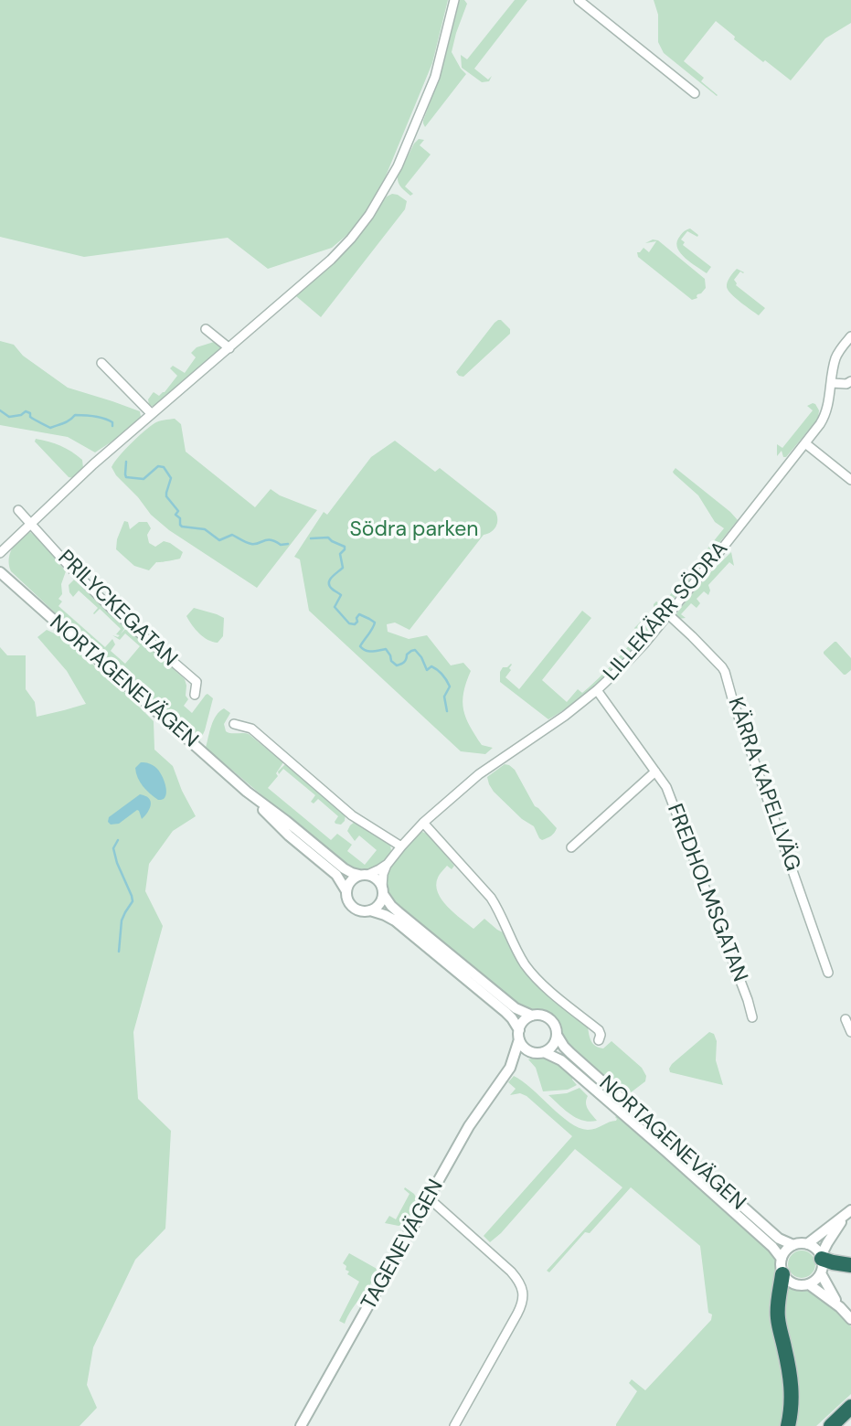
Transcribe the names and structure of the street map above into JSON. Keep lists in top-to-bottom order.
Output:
{
  "streets": {
    "street": [
      "PRILYCKEGATAN",
      "LILLEKÄRR SÖDRA",
      "NORTAGENEVÄGEN",
      "KÄRRA KAPELLVÄG",
      "FREDHOLMSGATAN",
      "TAGENEVÄGEN"
    ]
  },
  "crossings": [
    ["LILLEKÄRR SÖDRA", "NORTAGENEVÄGEN"],
    ["LILLEKÄRR SÖDRA", "KÄRRA KAPELLVÄG"],
    ["LILLEKÄRR SÖDRA", "FREDHOLMSGATAN"],
    ["NORTAGENEVÄGEN", "TAGENEVÄGEN"]
  ],
  "parks": ["Södra parken"]
}
